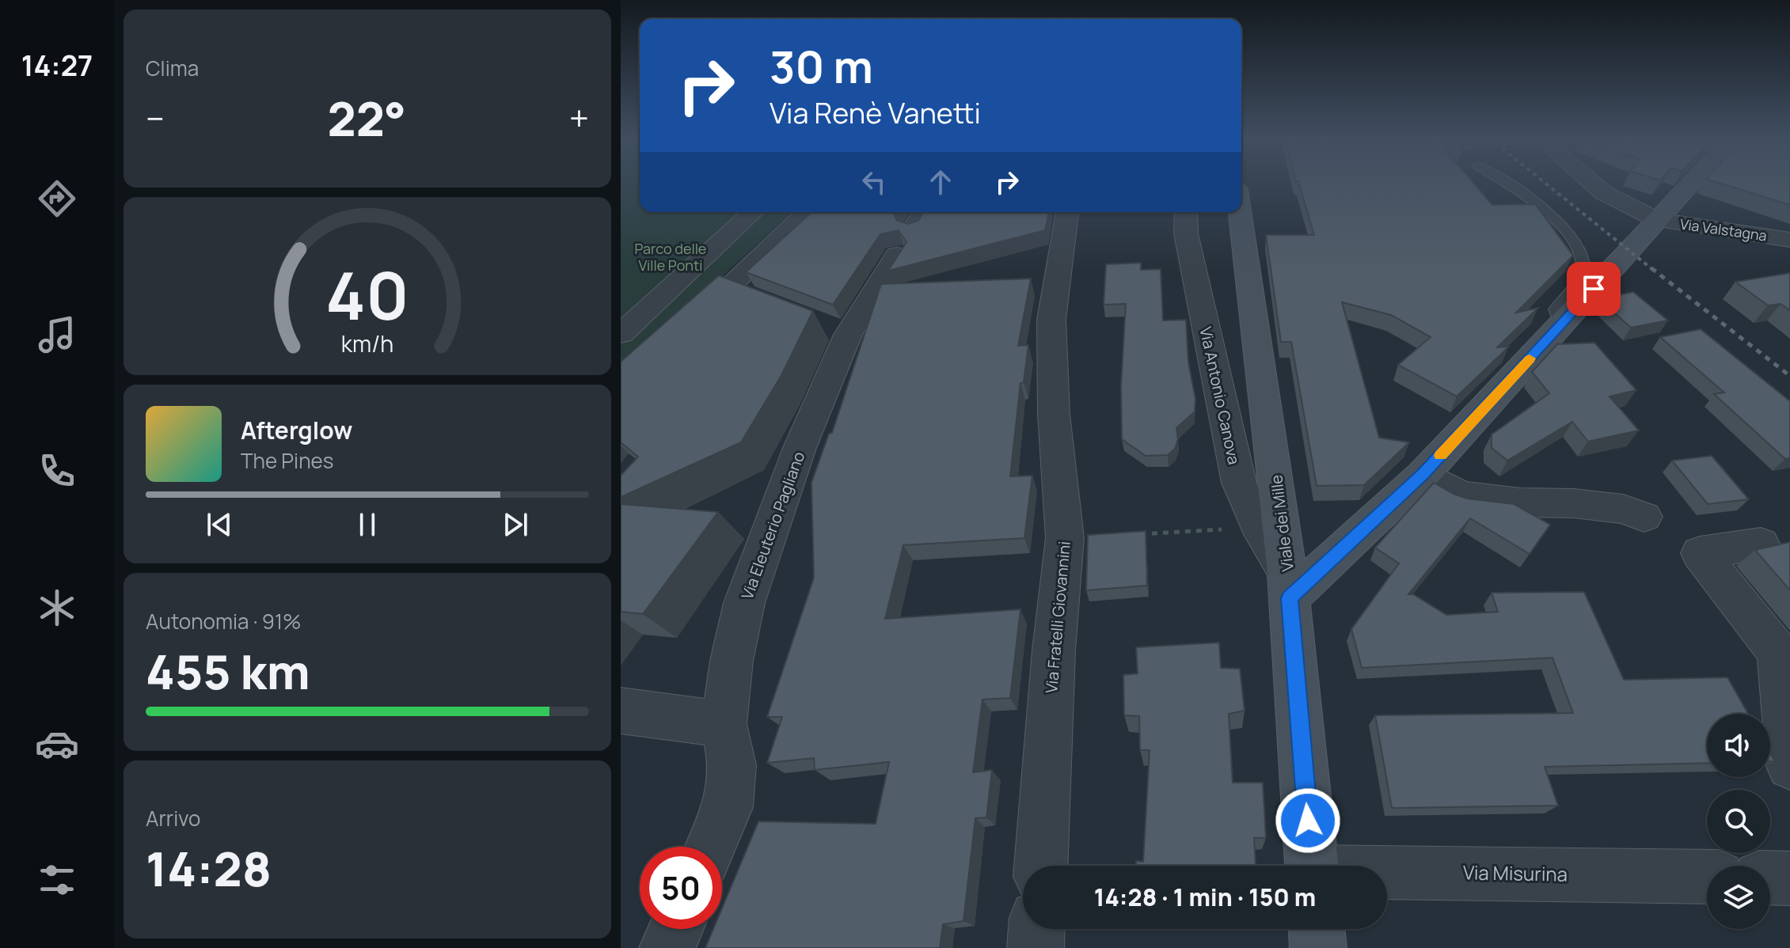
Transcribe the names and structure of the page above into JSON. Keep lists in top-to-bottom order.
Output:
{
  "streets": {
    "street": [
      "Via Valstagna",
      "Via Antonio Canova",
      "Viale dei Mille",
      "Via Eleuterio Pagliano",
      "Via Fratelli Giovannini",
      "Via Misurina"
    ]
  },
  "crossings": [
    ["Via Antonio Canova", "Viale dei Mille"]
  ],
  "parks": ["Parco delle Ville Ponti"],
  "page": {
    "tabs": "14:27",
    "tile": [
      "Clima",
      ["Autonomia · 91%", "455 km"],
      ["Arrivo", "14:28"]
    ],
    "turn": ["30 m", "Via Renè Vanetti"],
    "heat": ["−", "22°", "+"],
    "song": ["Afterglow", "The Pines"],
    "limit": "50",
    "trip": "14:28 · 1 min · 150 m",
    "gauge": ["40", "km/h"]
  }
}
